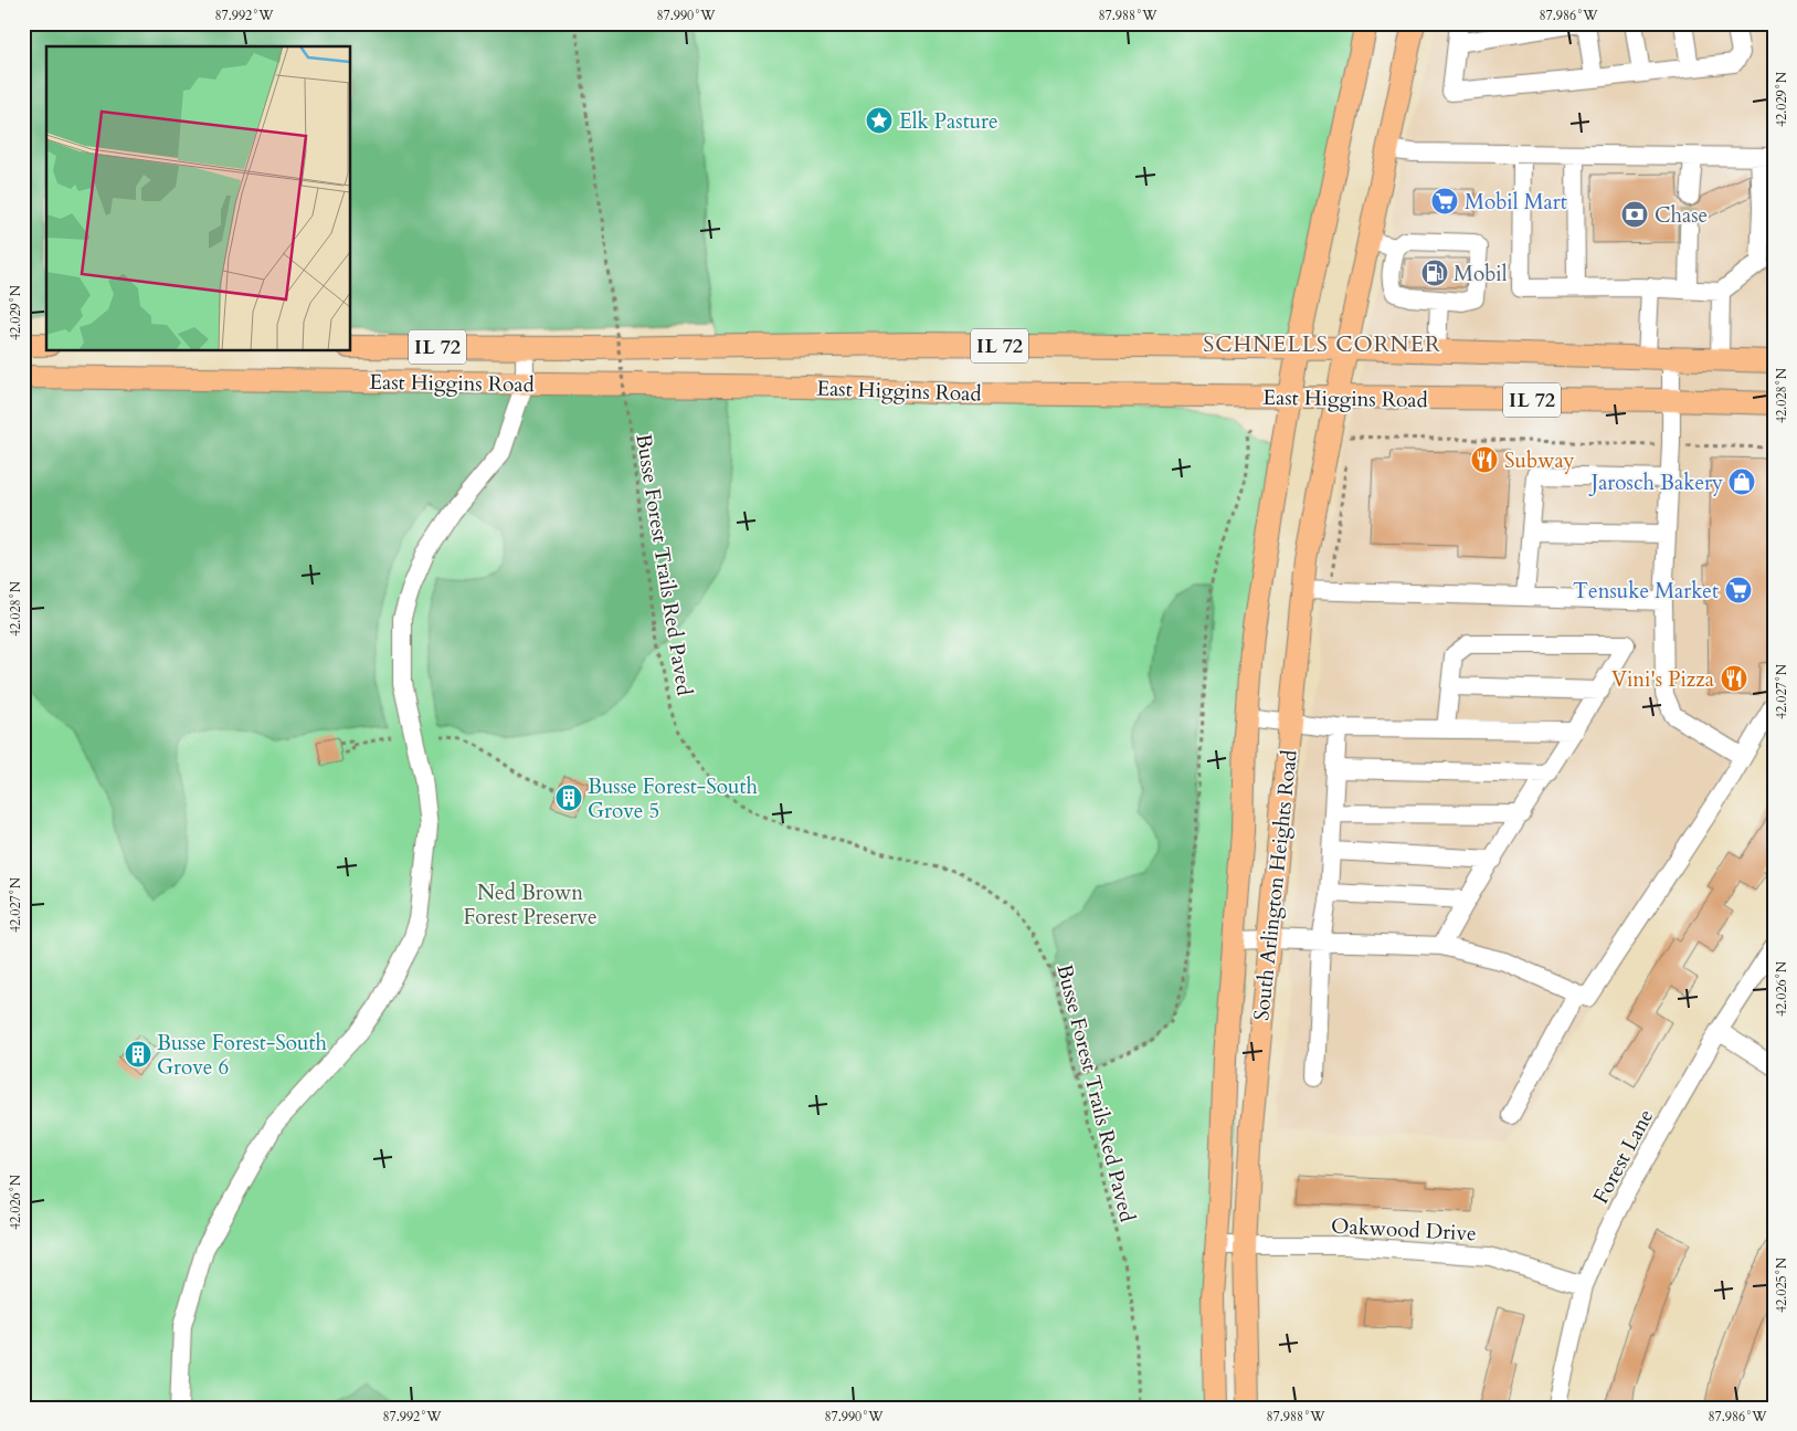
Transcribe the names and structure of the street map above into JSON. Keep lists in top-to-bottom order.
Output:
{
  "streets": {
    "main road": ["IL 72", "East Higgins Road", "South Arlington Heights Road"],
    "street": ["Forest Lane", "Oakwood Drive"],
    "path": ["Busse Forest Trails Red Paved"]
  },
  "crossings": [
    ["East Higgins Road", "South Arlington Heights Road"],
    ["South Arlington Heights Road", "Oakwood Drive"],
    ["Forest Lane", "Oakwood Drive"]
  ],
  "districts": ["SCHNELLS CORNER"],
  "parks": ["Ned Brown Forest Preserve"],
  "places": {
    "place": ["Elk Pasture"],
    "supermarket": ["Mobil Mart", "Tensuke Market"],
    "bank": ["Chase"],
    "fuel station": ["Mobil"],
    "restaurant": ["Subway", "Vini's Pizza"],
    "shop": ["Jarosch Bakery"],
    "building": ["Busse Forest-South Grove 5", "Busse Forest-South Grove 6"]
  },
  "coordinates": [
    "87.992°W",
    "87.990°W",
    "87.988°W",
    "87.986°W",
    "42.029°N",
    "42.028°N",
    "42.027°N",
    "42.026°N",
    "42.025°N"
  ]
}
